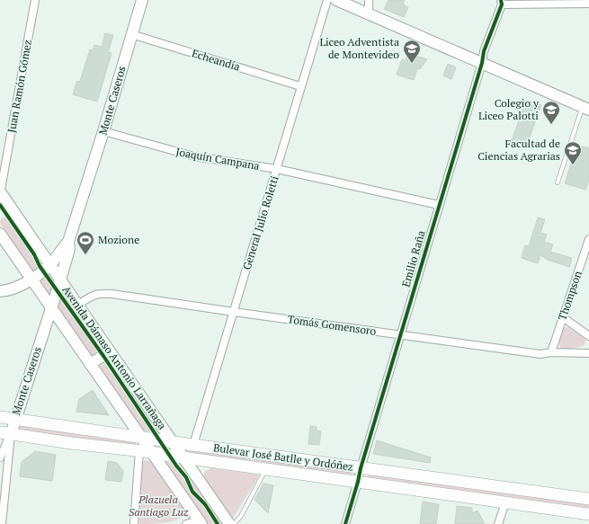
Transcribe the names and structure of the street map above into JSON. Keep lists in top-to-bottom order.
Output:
{
  "streets": {
    "main road": ["Bulevar José Batlle y Ordóñez"],
    "street": [
      "Echeandía",
      "Juan Ramón Gómez",
      "Monte Caseros",
      "Joaquín Campana",
      "General Julio Roletti",
      "Emilio Raña",
      "Thompson",
      "Tomás Gomensoro",
      "Avenida Dámaso Antonio Larrañaga"
    ]
  },
  "crossings": [
    ["Echeandía", "Monte Caseros"],
    ["Echeandía", "General Julio Roletti"],
    ["Juan Ramón Gómez", "Avenida Dámaso Antonio Larrañaga"],
    ["Monte Caseros", "Joaquín Campana"],
    ["Monte Caseros", "Avenida Dámaso Antonio Larrañaga"],
    ["Monte Caseros", "Bulevar José Batlle y Ordóñez"],
    ["Joaquín Campana", "General Julio Roletti"],
    ["Joaquín Campana", "Emilio Raña"],
    ["General Julio Roletti", "Tomás Gomensoro"],
    ["General Julio Roletti", "Bulevar José Batlle y Ordóñez"],
    ["Emilio Raña", "Tomás Gomensoro"],
    ["Emilio Raña", "Bulevar José Batlle y Ordóñez"],
    ["Thompson", "Tomás Gomensoro"],
    ["Tomás Gomensoro", "Avenida Dámaso Antonio Larrañaga"],
    ["Avenida Dámaso Antonio Larrañaga", "Bulevar José Batlle y Ordóñez"]
  ],
  "parks": ["Plazuela Santiago Luz"],
  "places": {
    "school or university": ["Liceo Adventista de Montevideo", "Colegio y Liceo Palotti", "Facultad de Ciencias Agrarias"],
    "sports": ["Mozione"]
  }
}
